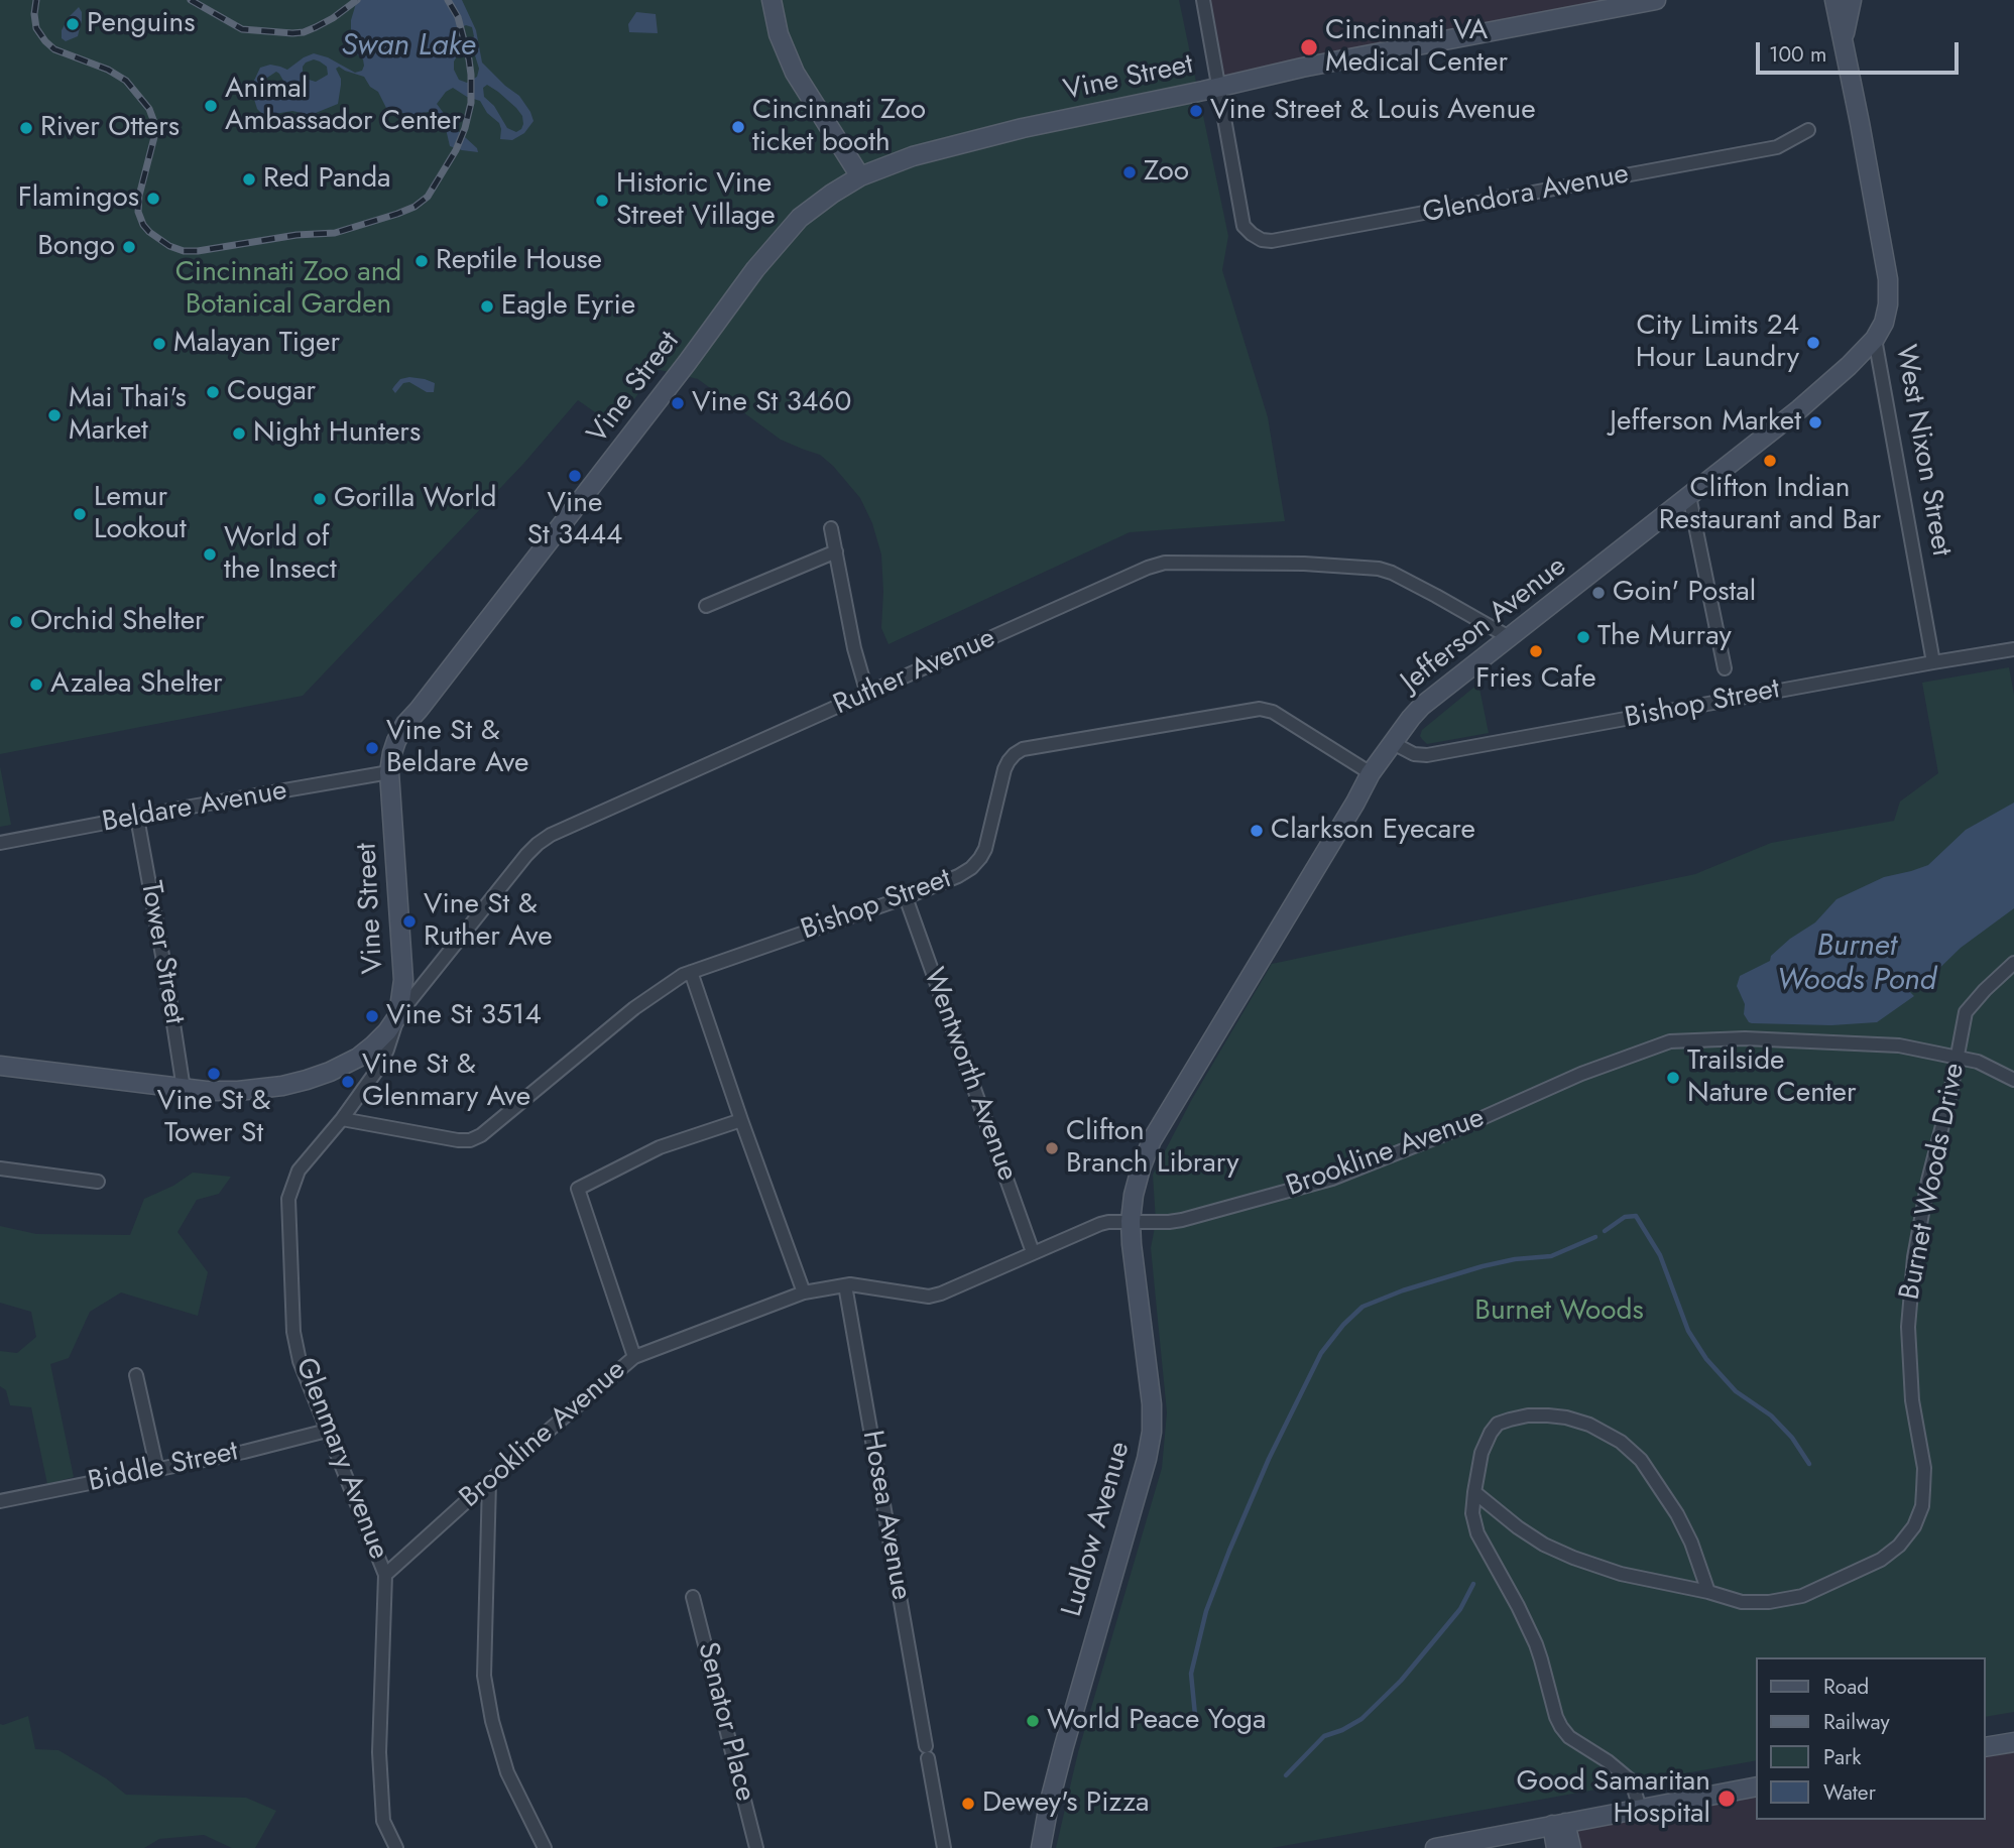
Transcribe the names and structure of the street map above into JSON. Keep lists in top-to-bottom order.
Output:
{
  "streets": {
    "main road": [
      "Vine Street",
      "West Nixon Street",
      "Jefferson Avenue",
      "Ludlow Avenue"
    ],
    "street": [
      "Glendora Avenue",
      "Ruther Avenue",
      "Bishop Street",
      "Beldare Avenue",
      "Tower Street",
      "Wentworth Avenue",
      "Brookline Avenue",
      "Burnet Woods Drive",
      "Glenmary Avenue",
      "Biddle Street",
      "Hosea Avenue",
      "Senator Place"
    ]
  },
  "crossings": [
    ["Vine Street", "Glendora Avenue"],
    ["Vine Street", "Ruther Avenue"],
    ["Vine Street", "Beldare Avenue"],
    ["Vine Street", "Glenmary Avenue"],
    ["West Nixon Street", "Jefferson Avenue"],
    ["West Nixon Street", "Bishop Street"],
    ["Jefferson Avenue", "Ruther Avenue"],
    ["Jefferson Avenue", "Bishop Street"],
    ["Jefferson Avenue", "Brookline Avenue"],
    ["Jefferson Avenue", "Ludlow Avenue"],
    ["Ruther Avenue", "Glenmary Avenue"],
    ["Bishop Street", "Wentworth Avenue"],
    ["Bishop Street", "Glenmary Avenue"],
    ["Beldare Avenue", "Tower Street"],
    ["Wentworth Avenue", "Brookline Avenue"],
    ["Brookline Avenue", "Burnet Woods Drive"],
    ["Brookline Avenue", "Glenmary Avenue"],
    ["Brookline Avenue", "Hosea Avenue"],
    ["Brookline Avenue", "Ludlow Avenue"],
    ["Glenmary Avenue", "Biddle Street"]
  ],
  "water": ["Swan Lake", "Burnet Woods Pond"],
  "parks": ["Cincinnati Zoo and Botanical Garden", "Burnet Woods"],
  "places": [
    "Penguins",
    "Cincinnati VA Medical Center",
    "Animal Ambassador Center",
    "Vine Street & Louis Avenue",
    "Cincinnati Zoo ticket booth",
    "River Otters",
    "Zoo",
    "Red Panda",
    "Flamingos",
    "Historic Vine Street Village",
    "Bongo",
    "Reptile House",
    "Eagle Eyrie",
    "City Limits 24 Hour Laundry",
    "Malayan Tiger",
    "Cougar",
    "Vine St 3460",
    "Mai Thai's Market",
    "Jefferson Market",
    "Night Hunters",
    "Clifton Indian Restaurant and Bar",
    "Vine St 3444",
    "Gorilla World",
    "Lemur Lookout",
    "World of the Insect",
    "Goin' Postal",
    "Orchid Shelter",
    "The Murray",
    "Fries Cafe",
    "Azalea Shelter",
    "Vine St & Beldare Ave",
    "Clarkson Eyecare",
    "Vine St & Ruther Ave",
    "Vine St 3514",
    "Vine St & Tower St",
    "Trailside Nature Center",
    "Vine St & Glenmary Ave",
    "Clifton Branch Library",
    "World Peace Yoga",
    "Good Samaritan Hospital",
    "Dewey's Pizza"
  ],
  "legend": [
    "Road",
    "Railway",
    "Park",
    "Water"
  ],
  "scale_bar": "100 m"
}
